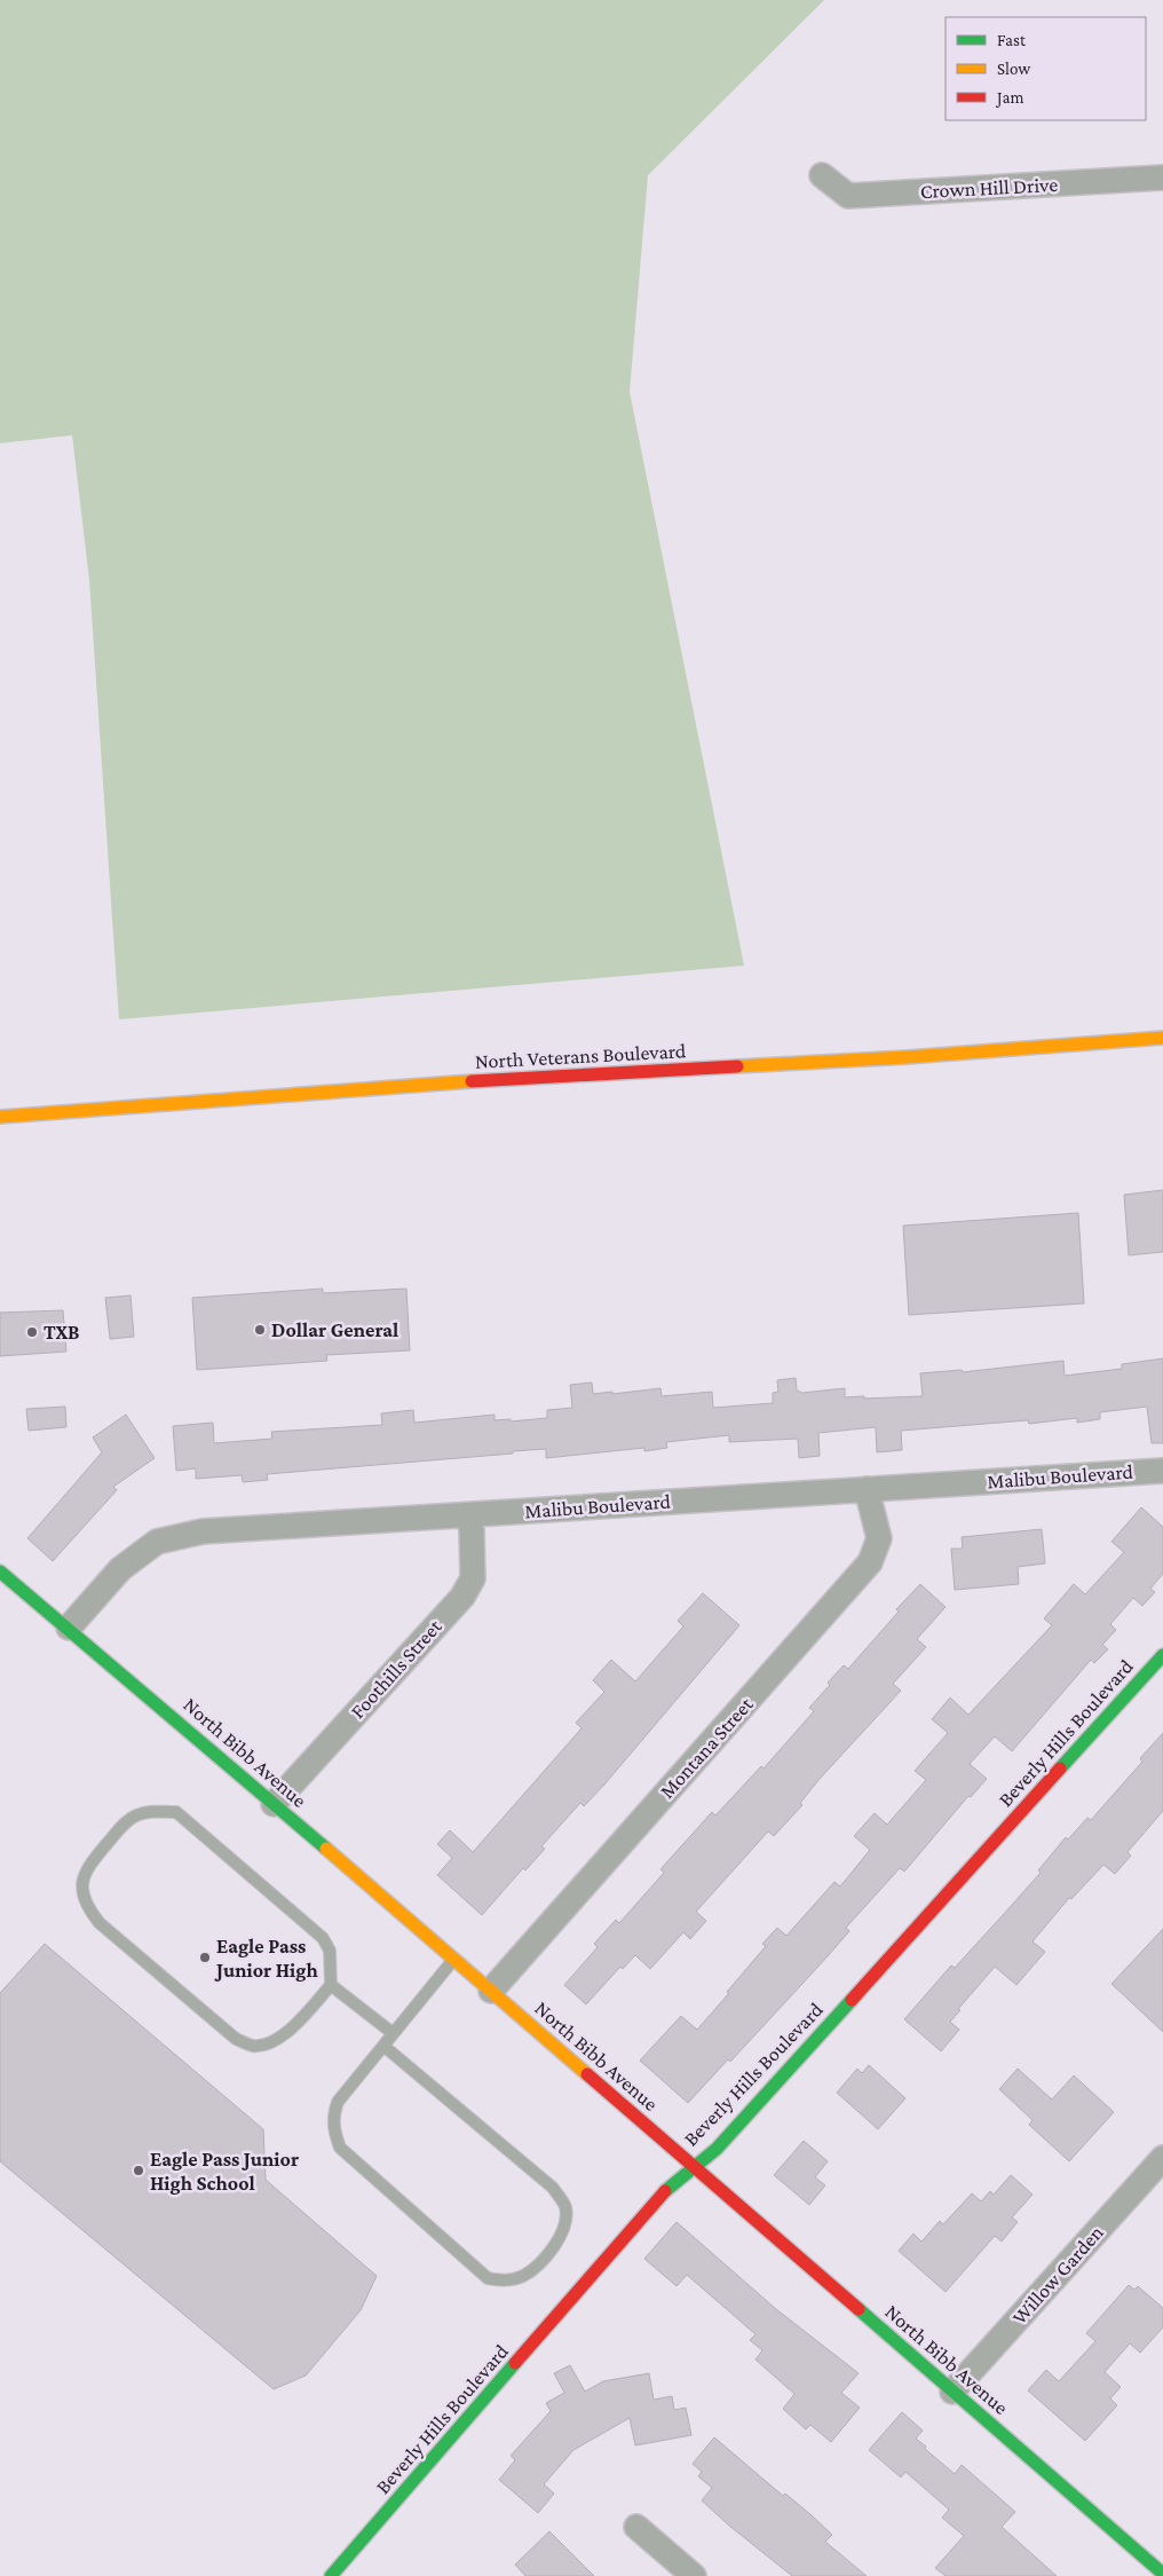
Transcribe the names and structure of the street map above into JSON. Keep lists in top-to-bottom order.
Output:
{
  "streets": {
    "main road": ["North Veterans Boulevard", "Beverly Hills Boulevard", "North Bibb Avenue"],
    "street": [
      "Crown Hill Drive",
      "Malibu Boulevard",
      "Foothills Street",
      "Montana Street",
      "Willow Garden"
    ]
  },
  "crossings": [
    ["Malibu Boulevard", "Foothills Street"],
    ["Malibu Boulevard", "Montana Street"],
    ["Malibu Boulevard", "North Bibb Avenue"],
    ["Foothills Street", "North Bibb Avenue"],
    ["Beverly Hills Boulevard", "North Bibb Avenue"],
    ["Montana Street", "North Bibb Avenue"],
    ["North Bibb Avenue", "Willow Garden"]
  ],
  "places": [
    "Dollar General",
    "TXB",
    "Eagle Pass Junior High",
    "Eagle Pass Junior High School"
  ],
  "legend": ["Fast", "Slow", "Jam"]
}
